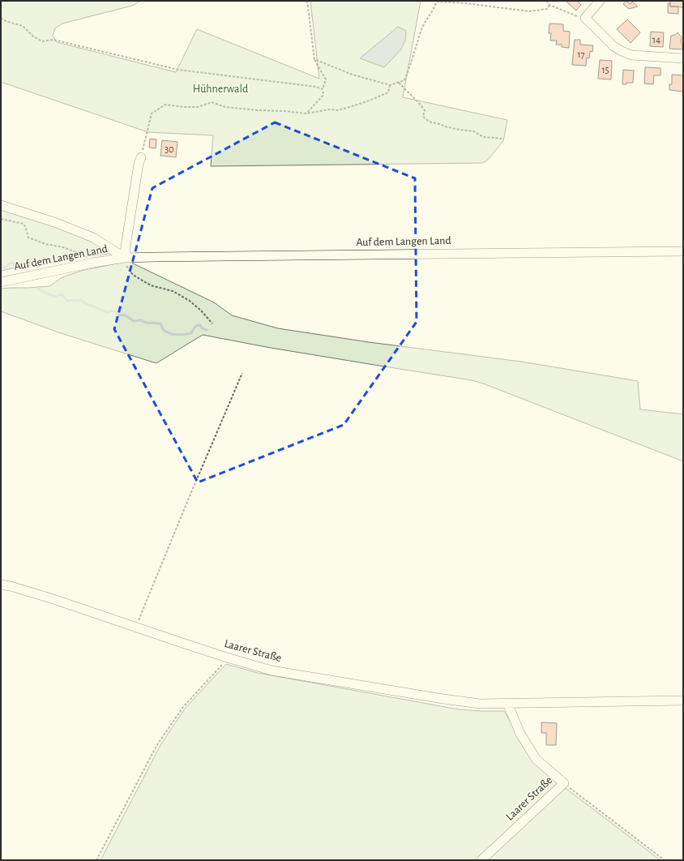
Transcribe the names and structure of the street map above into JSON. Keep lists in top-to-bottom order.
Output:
{
  "streets": {
    "street": ["Auf dem Langen Land", "Laarer Straße"]
  },
  "parks": ["Hühnerwald"],
  "house_numbers": [
    "14",
    "17",
    "15",
    "30"
  ]
}
